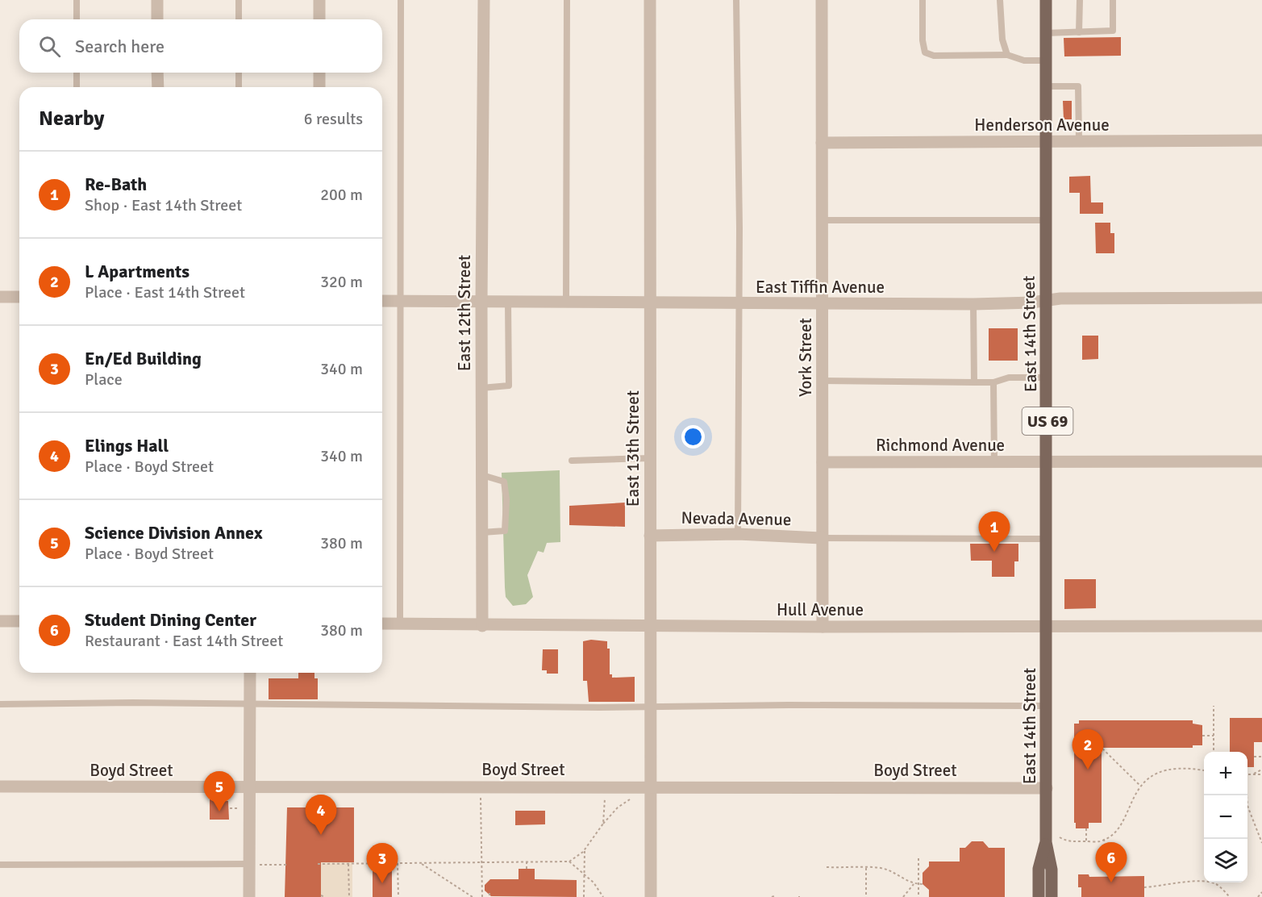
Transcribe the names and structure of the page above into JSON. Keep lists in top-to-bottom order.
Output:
{
  "streets": {
    "main road": ["East 14th Street", "US 69"],
    "street": [
      "Henderson Avenue",
      "East Tiffin Avenue",
      "East 12th Street",
      "York Street",
      "Richmond Avenue",
      "East 13th Street",
      "Nevada Avenue",
      "Hull Avenue",
      "Boyd Street"
    ]
  },
  "crossings": [
    ["Henderson Avenue", "East 14th Street"],
    ["Henderson Avenue", "York Street"],
    ["East Tiffin Avenue", "East 12th Street"],
    ["East Tiffin Avenue", "East 14th Street"],
    ["East Tiffin Avenue", "York Street"],
    ["East Tiffin Avenue", "East 13th Street"],
    ["East 12th Street", "Hull Avenue"],
    ["East 14th Street", "Richmond Avenue"],
    ["East 14th Street", "Hull Avenue"],
    ["East 14th Street", "Boyd Street"],
    ["York Street", "Richmond Avenue"],
    ["York Street", "Nevada Avenue"],
    ["York Street", "Hull Avenue"],
    ["East 13th Street", "Nevada Avenue"],
    ["East 13th Street", "Hull Avenue"],
    ["East 13th Street", "Boyd Street"]
  ],
  "page": {
    "search": "Search here",
    "heading": ["Nearby", "6 results"],
    "list": [
      {
        "mark": "1",
        "name": "Re-Bath",
        "note": "Shop · East 14th Street",
        "value": "200 m"
      },
      {
        "mark": "2",
        "name": "L Apartments",
        "note": "Place · East 14th Street",
        "value": "320 m"
      },
      {
        "mark": "3",
        "name": "En/Ed Building",
        "note": "Place",
        "value": "340 m"
      },
      {
        "mark": "4",
        "name": "Elings Hall",
        "note": "Place · Boyd Street",
        "value": "340 m"
      },
      {
        "mark": "5",
        "name": "Science Division Annex",
        "note": "Place · Boyd Street",
        "value": "380 m"
      },
      {
        "mark": "6",
        "name": "Student Dining Center",
        "note": "Restaurant · East 14th Street",
        "value": "380 m"
      }
    ],
    "pins": [
      "1",
      "2",
      "5",
      "4",
      "6",
      "3"
    ],
    "map_buttons": ["+", "−"]
  }
}
